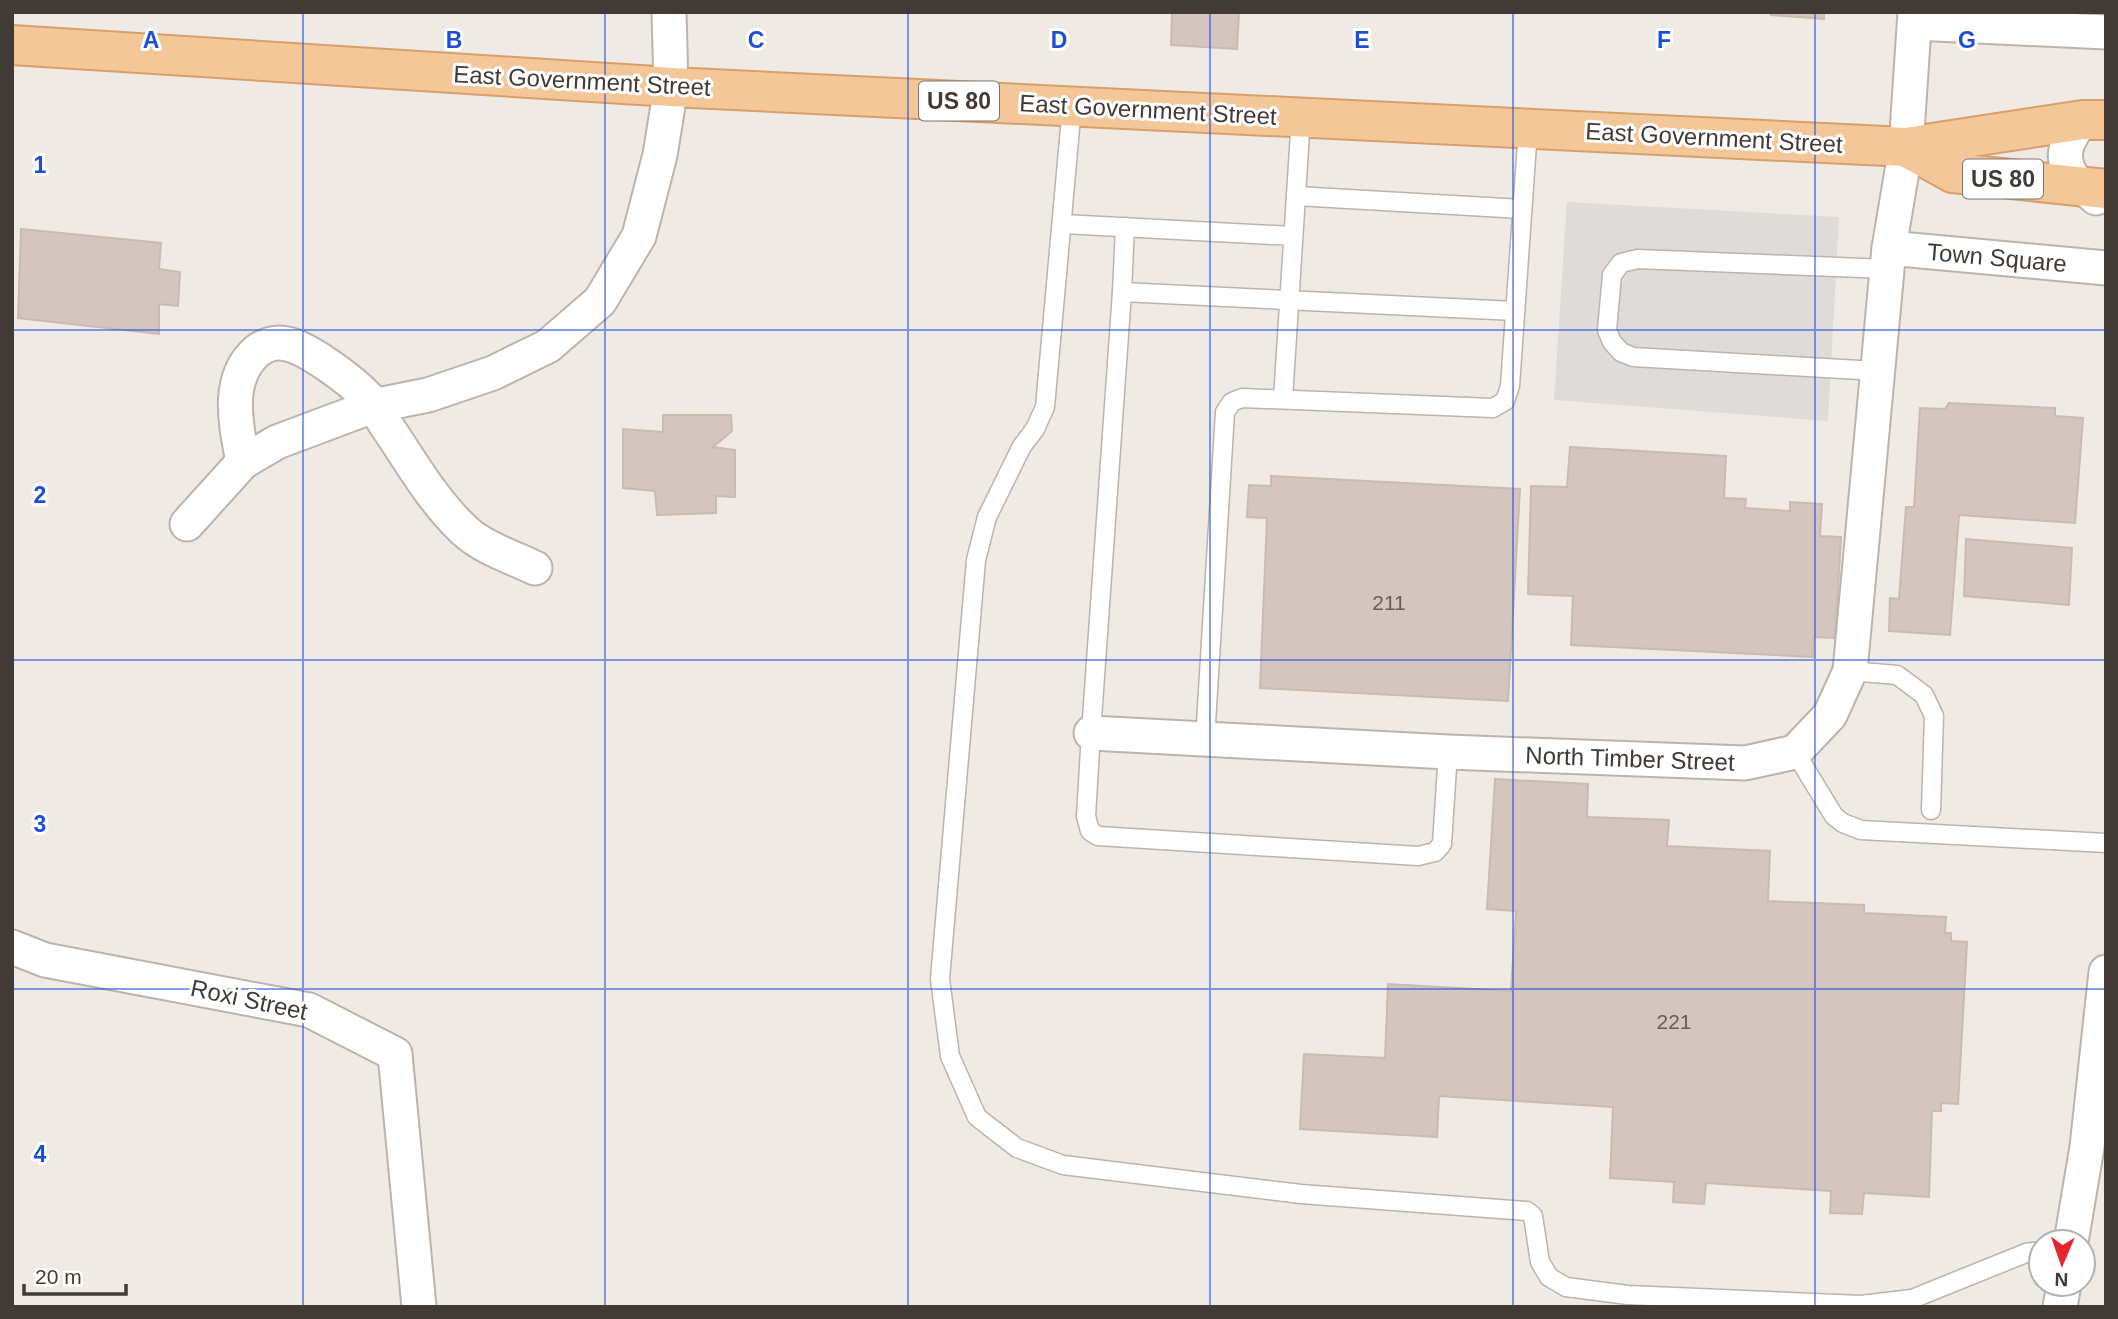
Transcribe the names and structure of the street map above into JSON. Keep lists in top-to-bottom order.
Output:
{
  "streets": {
    "main road": ["East Government Street", "US 80"],
    "street": ["Town Square", "North Timber Street", "Roxi Street"]
  },
  "crossings": [
    ["East Government Street", "US 80"]
  ],
  "house_numbers": ["211", "221"],
  "scale_bar": "20 m",
  "north": "bottom",
  "grid": {
    "columns": [
      "A",
      "B",
      "C",
      "D",
      "E",
      "F",
      "G"
    ],
    "rows": [
      "1",
      "2",
      "3",
      "4"
    ]
  }
}
